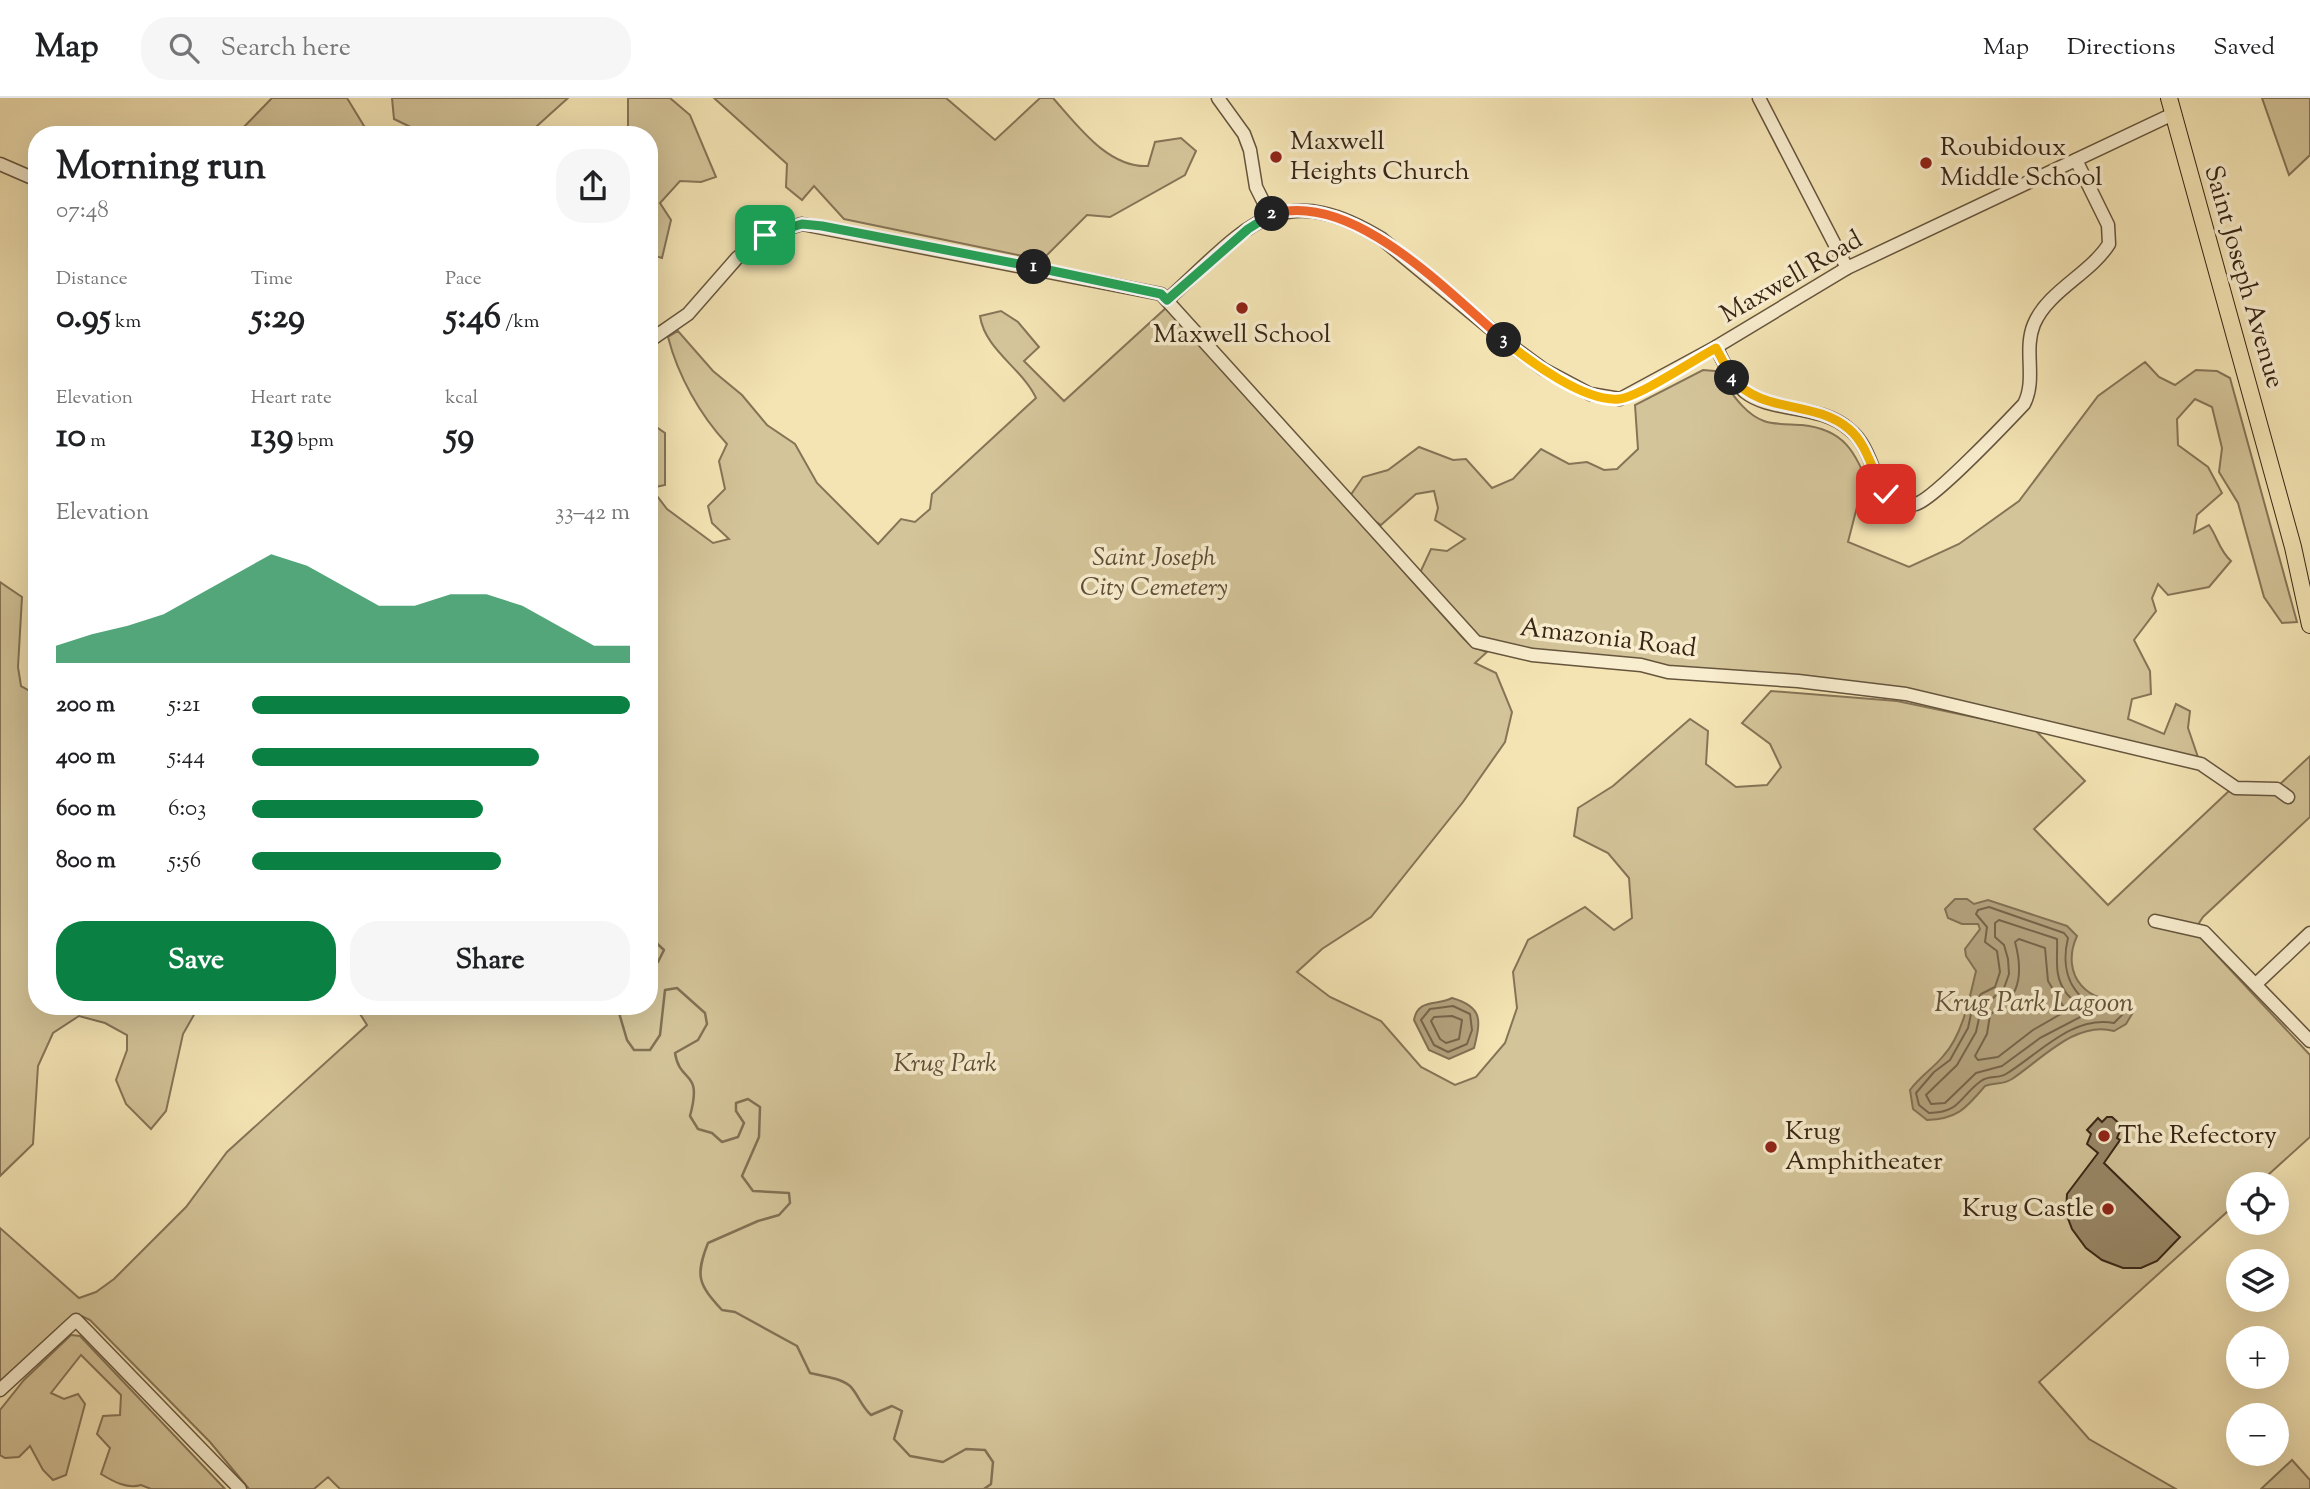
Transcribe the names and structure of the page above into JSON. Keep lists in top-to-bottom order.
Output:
{
  "streets": {
    "main road": ["Saint Joseph Avenue"],
    "street": ["Maxwell Road", "Amazonia Road"]
  },
  "crossings": [
    ["Saint Joseph Avenue", "Maxwell Road"]
  ],
  "water": ["Krug Park Lagoon"],
  "parks": ["Saint Joseph City Cemetery", "Krug Park"],
  "places": [
    "Maxwell Heights Church",
    "Roubidoux Middle School",
    "Maxwell School",
    "The Refectory",
    "Krug Amphitheater",
    "Krug Castle"
  ],
  "page": {
    "header": "Map",
    "search": "Search here",
    "nav": ["Map", "Directions", "Saved"],
    "heading": ["Morning run", "07:48"],
    "pins": [
      "2",
      "1",
      "3",
      "4"
    ],
    "stats": [
      ["Distance", "0.95 km"],
      ["Time", "5:29"],
      ["Pace", "5:46 /km"],
      ["Elevation", "10 m"],
      ["Heart rate", "139 bpm"],
      ["kcal", "59"]
    ],
    "chart": ["Elevation", "33–42 m"],
    "list": [
      {
        "name": "200 m",
        "note": "5:21"
      },
      {
        "name": "400 m",
        "note": "5:44"
      },
      {
        "name": "600 m",
        "note": "6:03"
      },
      {
        "name": "800 m",
        "note": "5:56"
      }
    ],
    "buttons": ["Save", "Share"],
    "map_buttons": ["+", "−"]
  }
}
